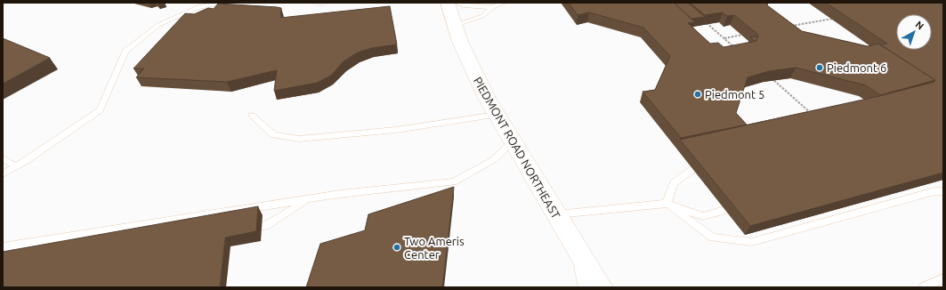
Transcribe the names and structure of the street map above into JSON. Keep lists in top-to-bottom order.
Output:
{
  "streets": {
    "main road": ["PIEDMONT ROAD NORTHEAST"]
  },
  "places": ["Piedmont 6", "Piedmont 5", "Two Ameris Center"],
  "north": "top right"
}
